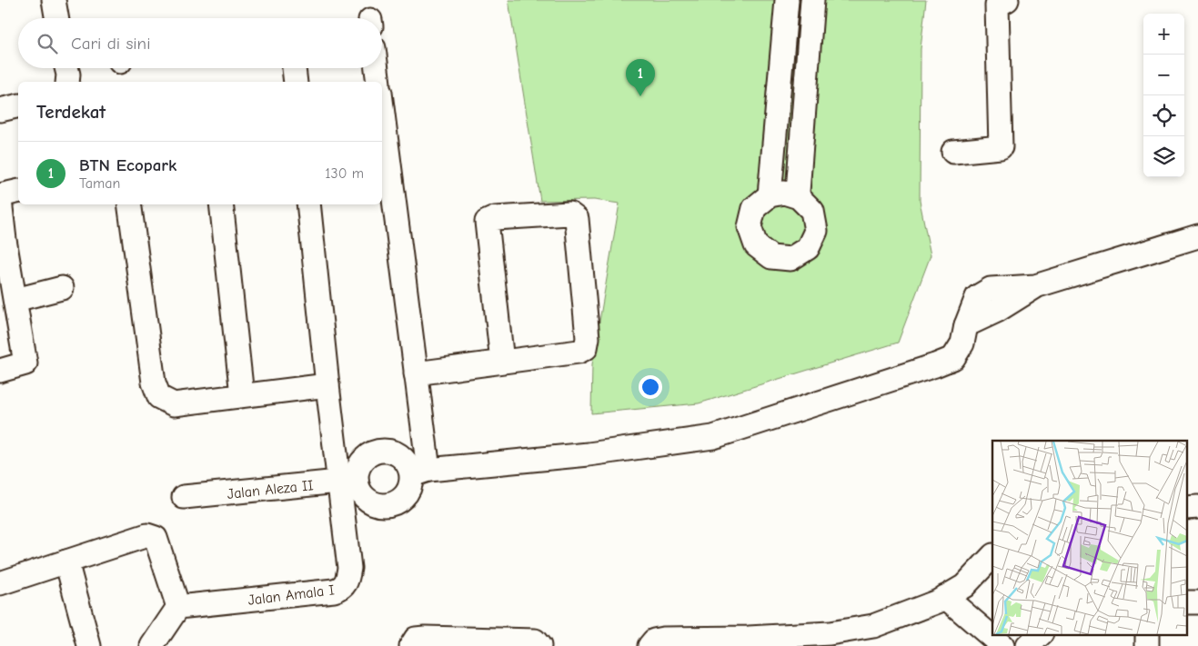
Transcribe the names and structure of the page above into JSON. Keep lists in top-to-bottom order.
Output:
{
  "streets": {
    "street": ["Jalan Aleza II", "Jalan Amala I"]
  },
  "crossings": [
    ["Jalan Aleza II", "Jalan Amala I"]
  ],
  "page": {
    "map_buttons": ["+", "−"],
    "search": "Cari di sini",
    "pins": "1",
    "heading": "Terdekat",
    "list": [
      {
        "mark": "1",
        "name": "BTN Ecopark",
        "note": "Taman",
        "value": "130 m"
      }
    ]
  }
}
